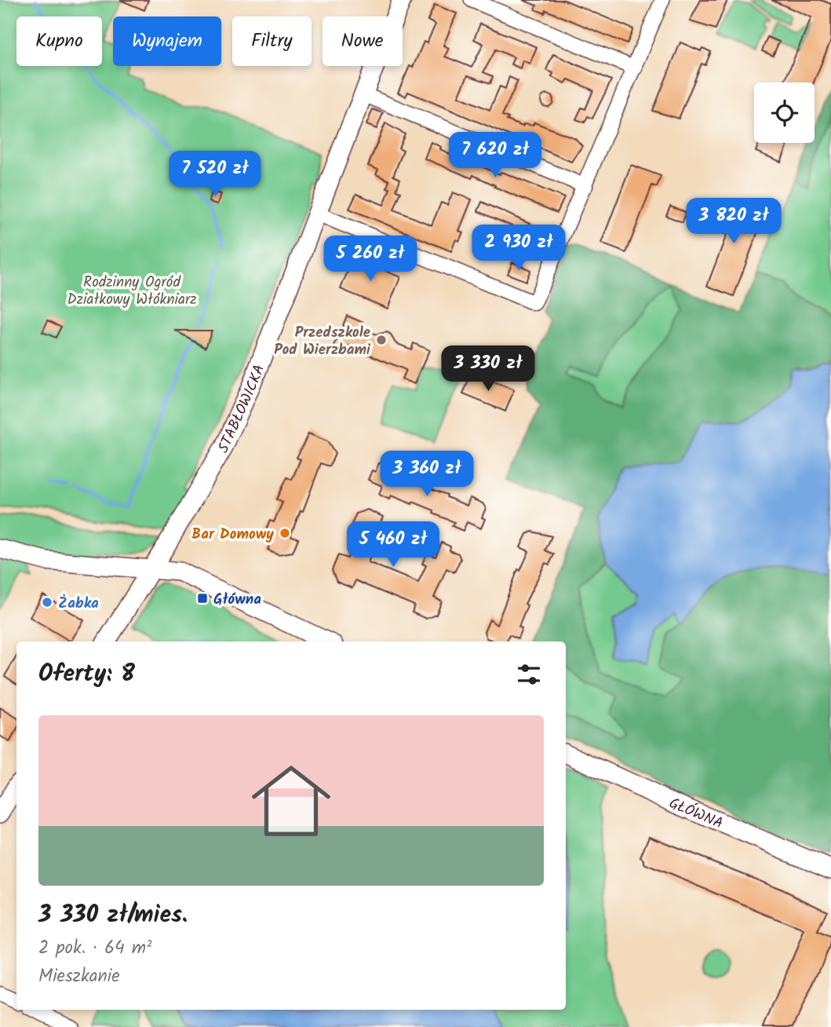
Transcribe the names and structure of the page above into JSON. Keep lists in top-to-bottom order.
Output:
{
  "streets": {
    "street": ["STABŁOWICKA", "GŁÓWNA"]
  },
  "parks": ["Rodzinny Ogród Działkowy Włókniarz"],
  "places": {
    "other": ["Przedszkole Pod Wierzbami", "Bar Domowy", "Żabka"],
    "transit": ["Główna"]
  },
  "page": {
    "chip": [
      "Kupno",
      "Wynajem",
      "Filtry",
      "Nowe"
    ],
    "price": [
      "7 620 zł",
      "7 520 zł",
      "3 820 zł",
      "2 930 zł",
      "5 260 zł",
      "3 330 zł",
      "3 360 zł",
      "5 460 zł"
    ],
    "heading": "Oferty: 8",
    "list": [
      {
        "name": "3 330 zł/mies.",
        "note": "2 pok. · 64 m² · Mieszkanie"
      }
    ]
  }
}
